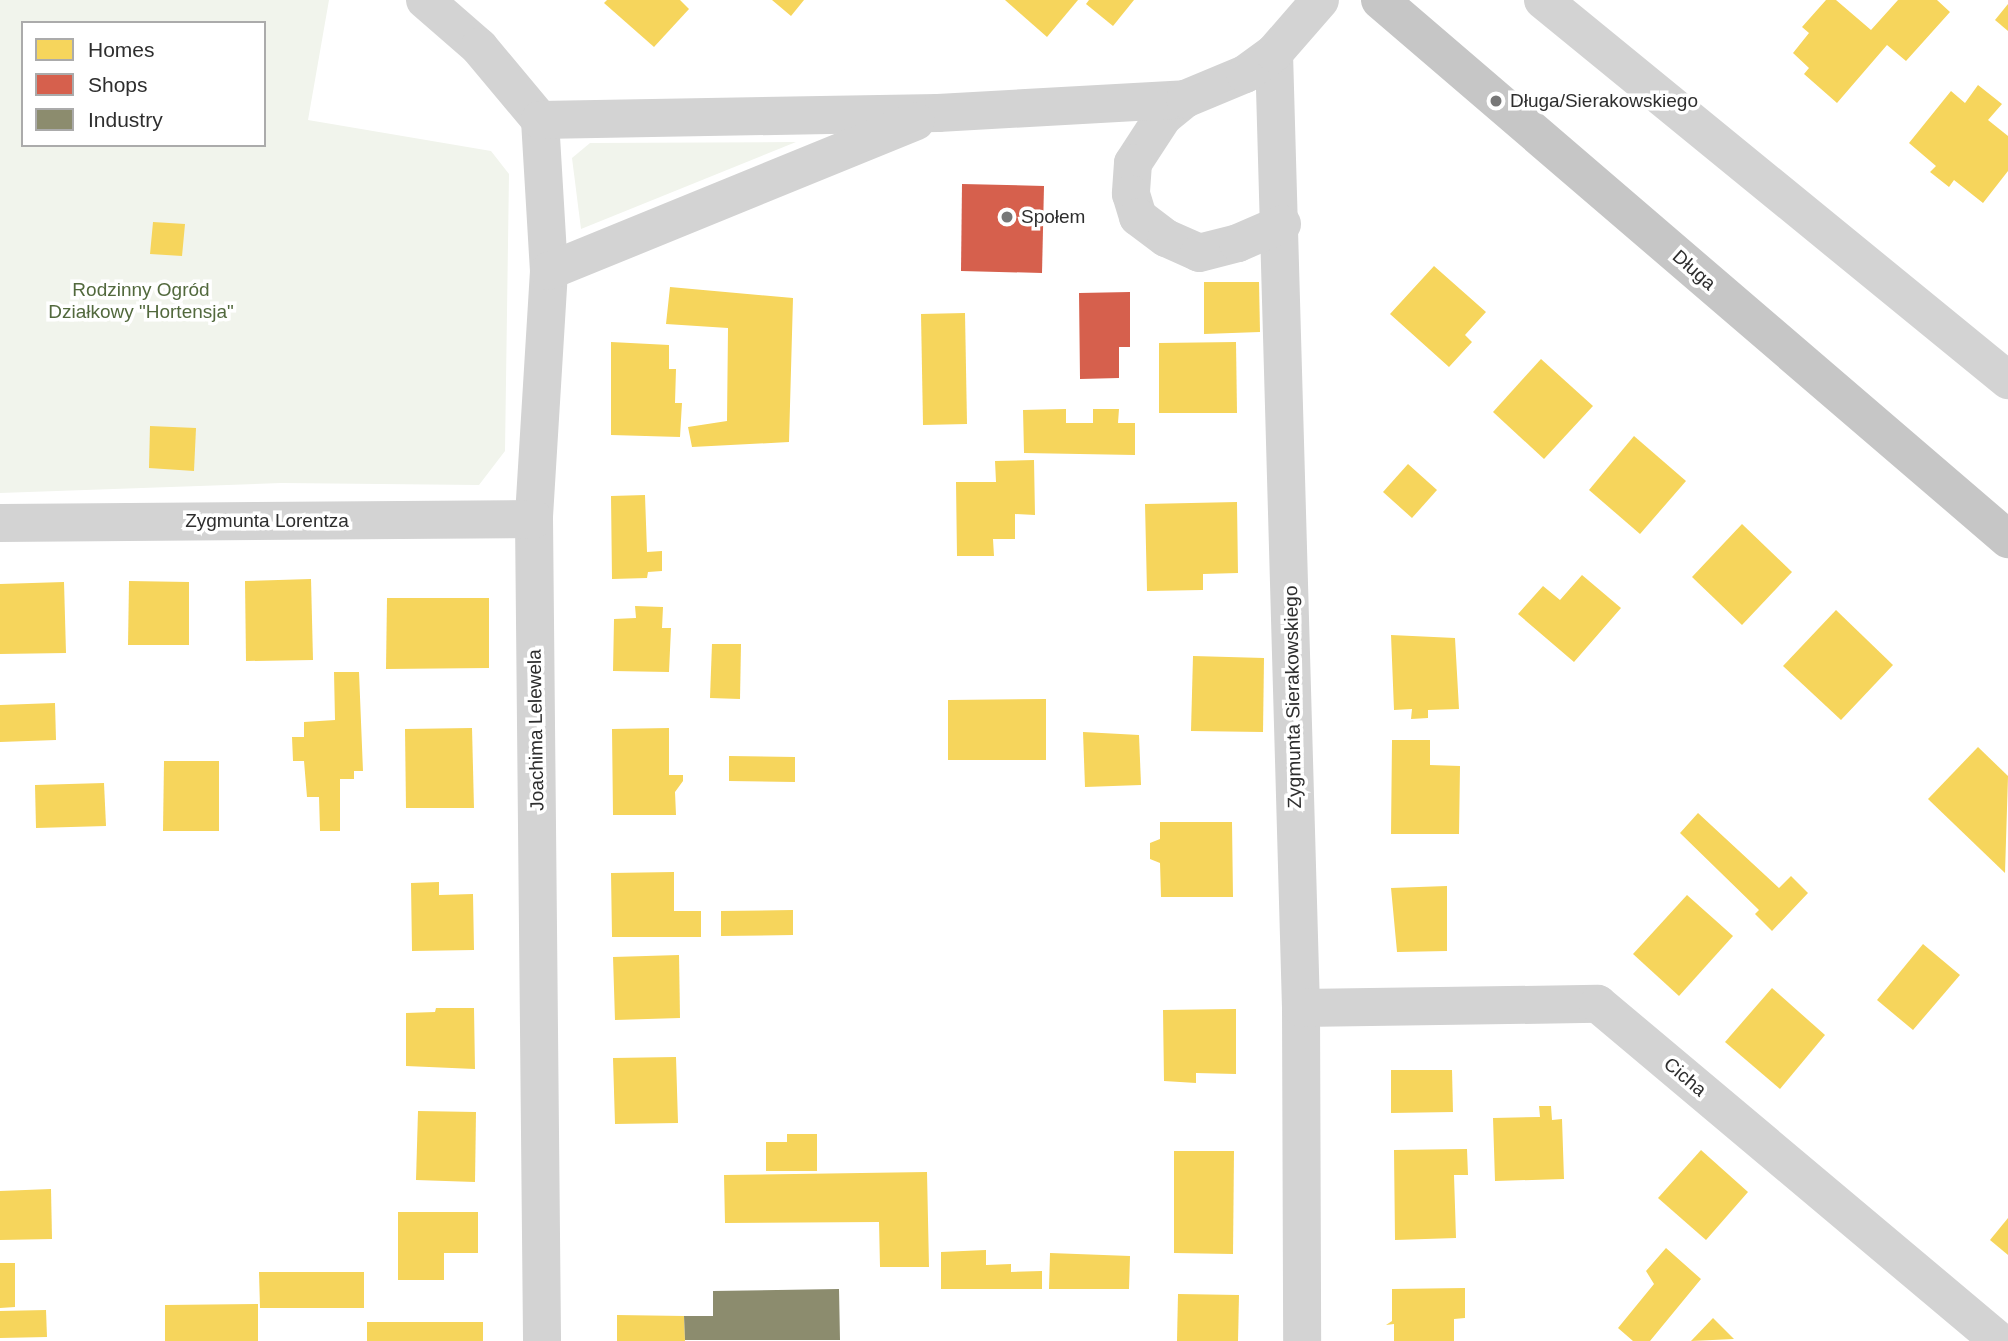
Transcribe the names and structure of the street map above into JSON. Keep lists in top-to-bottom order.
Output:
{
  "streets": {
    "main road": ["Długa"],
    "street": [
      "Zygmunta Lorentza",
      "Zygmunta Sierakowskiego",
      "Joachima Lelewela",
      "Cicha"
    ]
  },
  "crossings": [
    ["Zygmunta Lorentza", "Joachima Lelewela"],
    ["Zygmunta Sierakowskiego", "Cicha"]
  ],
  "parks": ["Rodzinny Ogród Działkowy \"Hortensja\""],
  "places": ["Długa/Sierakowskiego", "Społem"],
  "legend": ["Homes", "Shops", "Industry"]
}
